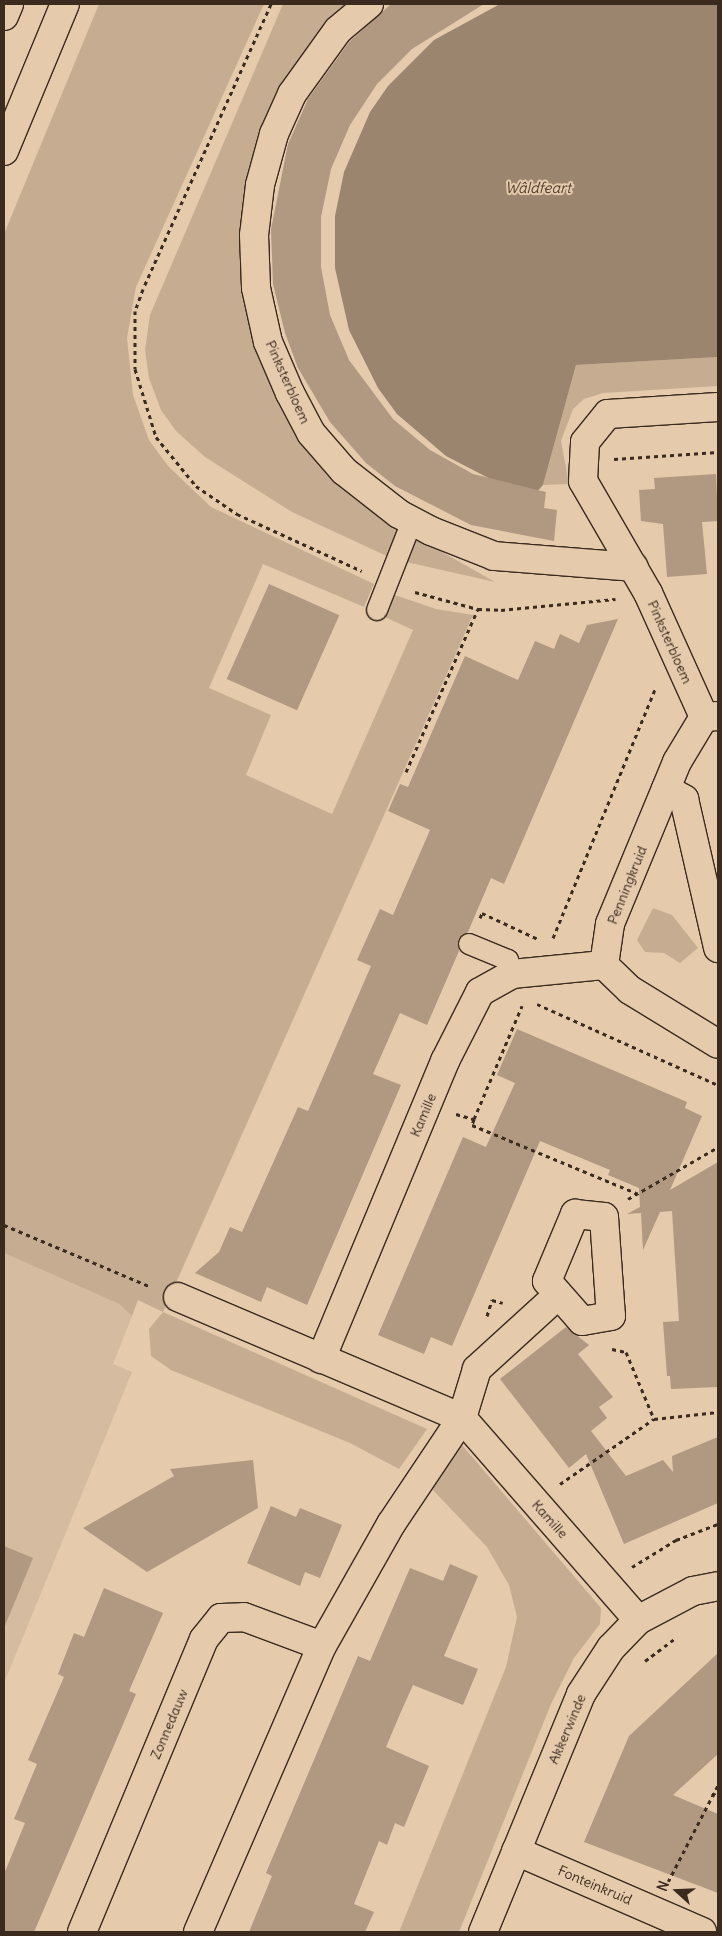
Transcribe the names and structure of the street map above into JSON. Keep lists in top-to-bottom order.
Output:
{
  "streets": {
    "main road": [
      "Pinksterbloem",
      "Penningkruid",
      "Kamille",
      "Zonnedauw",
      "Akkerwinde",
      "Fonteinkruid"
    ]
  },
  "crossings": [
    ["Pinksterbloem", "Penningkruid"],
    ["Penningkruid", "Kamille"],
    ["Kamille", "Akkerwinde"],
    ["Akkerwinde", "Fonteinkruid"]
  ],
  "water": ["Wâldfeart"],
  "north": "left"
}
